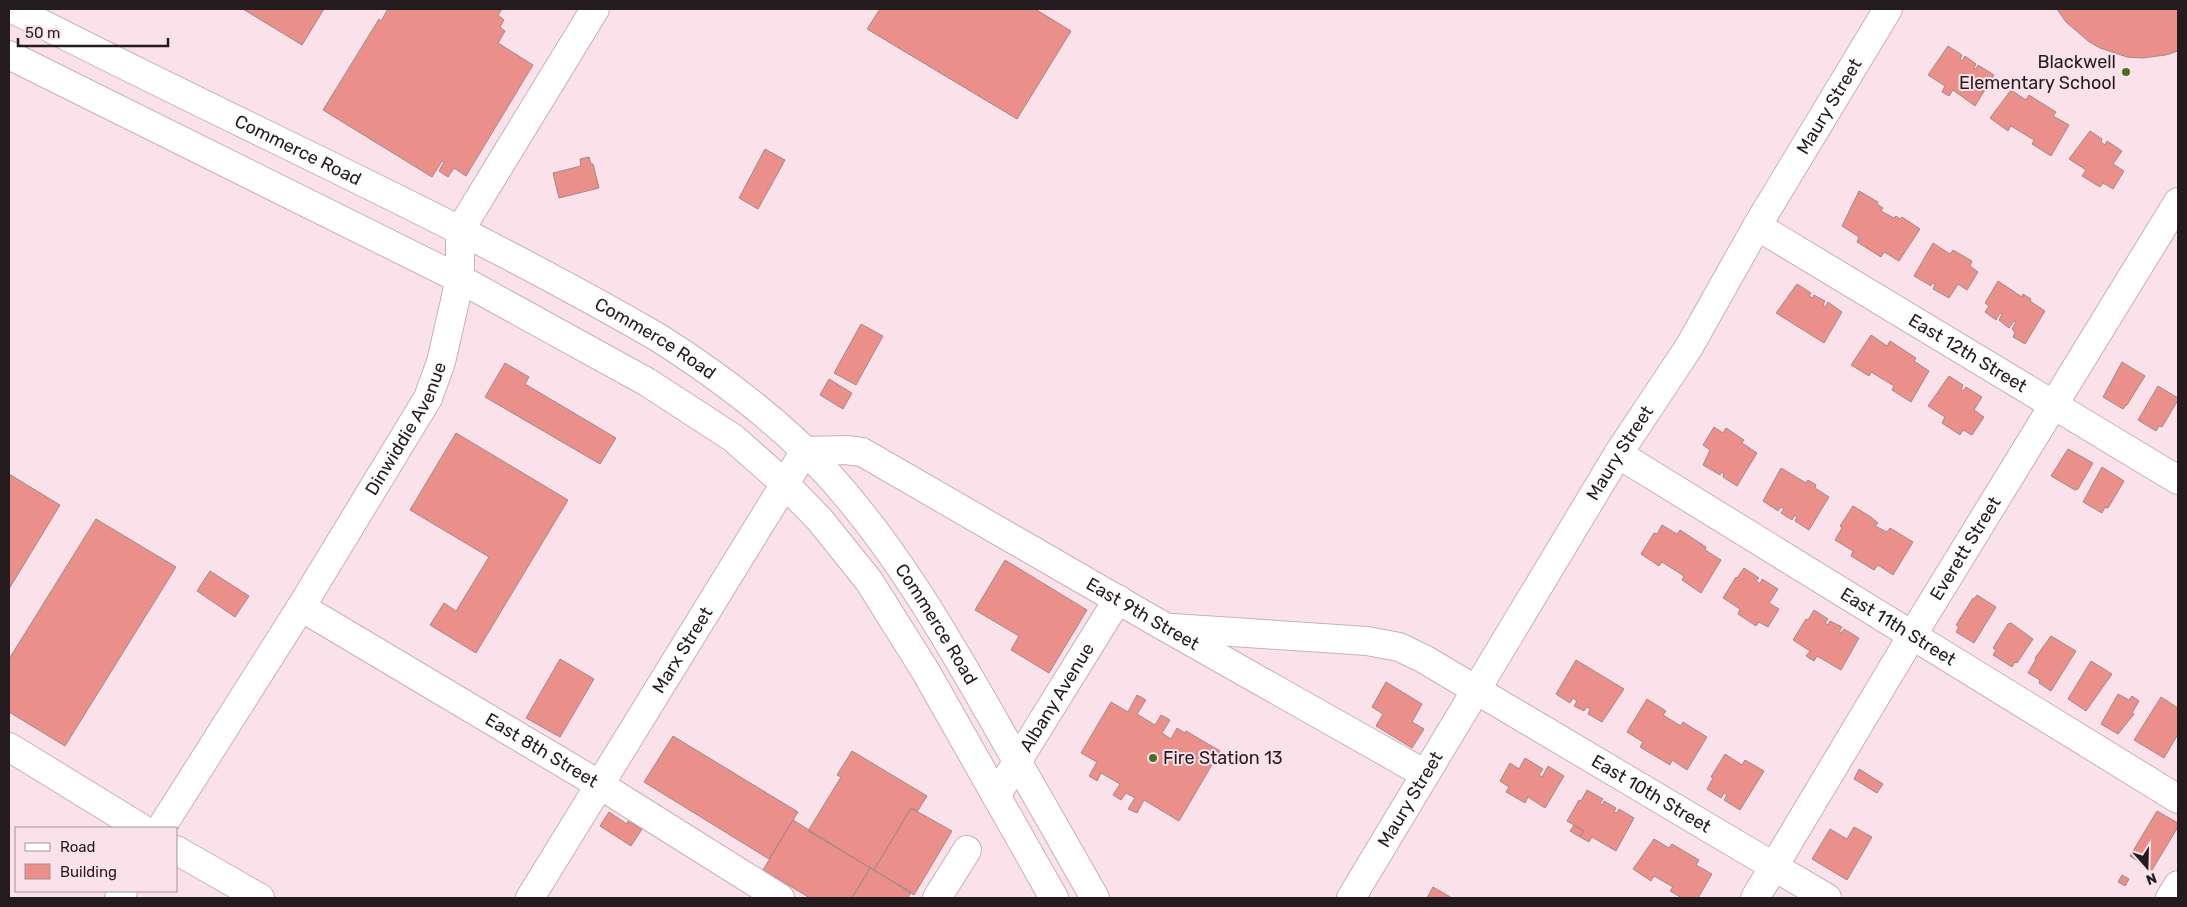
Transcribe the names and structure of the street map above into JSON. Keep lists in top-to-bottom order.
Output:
{
  "streets": {
    "street": [
      "Maury Street",
      "Commerce Road",
      "East 12th Street",
      "Dinwiddie Avenue",
      "Everett Street",
      "East 9th Street",
      "East 11th Street",
      "Marx Street",
      "Albany Avenue",
      "East 8th Street",
      "East 10th Street"
    ]
  },
  "crossings": [
    ["Maury Street", "East 12th Street"],
    ["Maury Street", "East 9th Street"],
    ["Maury Street", "East 11th Street"],
    ["Maury Street", "East 10th Street"],
    ["Commerce Road", "Dinwiddie Avenue"],
    ["Commerce Road", "East 9th Street"],
    ["Commerce Road", "Marx Street"],
    ["Commerce Road", "Albany Avenue"],
    ["East 12th Street", "Everett Street"],
    ["Dinwiddie Avenue", "East 8th Street"],
    ["Everett Street", "East 11th Street"],
    ["Everett Street", "East 10th Street"],
    ["East 9th Street", "Marx Street"],
    ["East 9th Street", "Albany Avenue"],
    ["East 9th Street", "East 10th Street"],
    ["Marx Street", "East 8th Street"]
  ],
  "places": ["Blackwell Elementary School", "Fire Station 13"],
  "legend": ["Road", "Building"],
  "scale_bar": "50 m",
  "north": "bottom"
}
